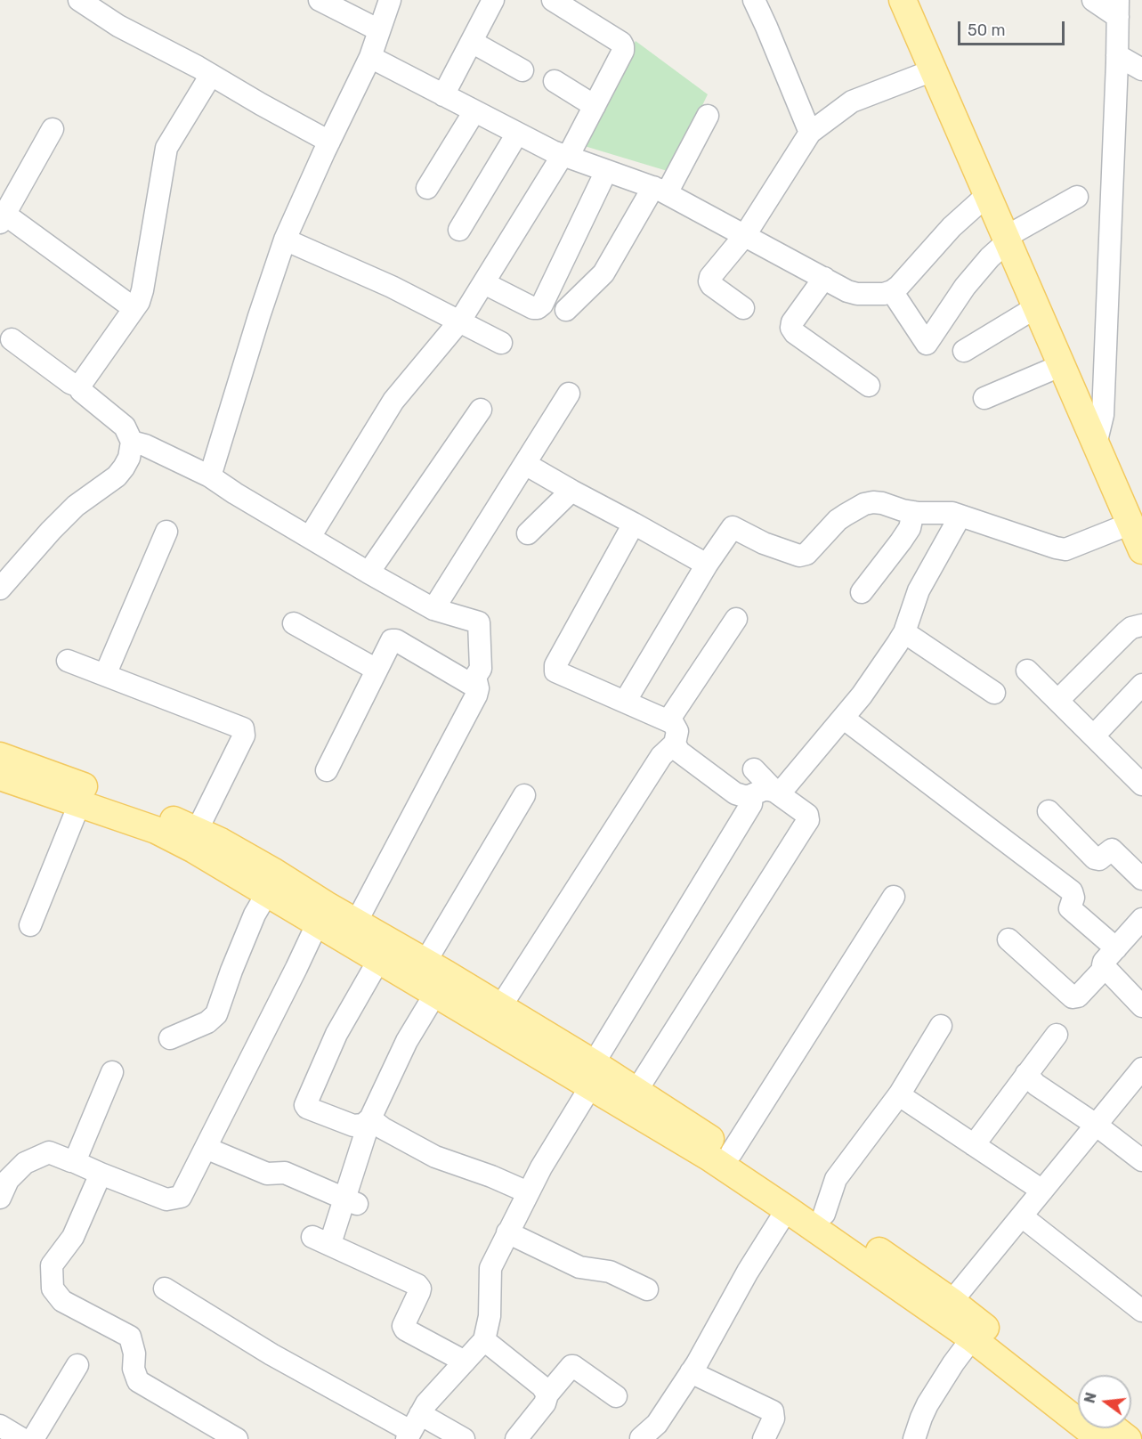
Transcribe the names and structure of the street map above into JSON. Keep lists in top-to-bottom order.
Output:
{
  "scale_bar": "50 m",
  "north": "left"
}
